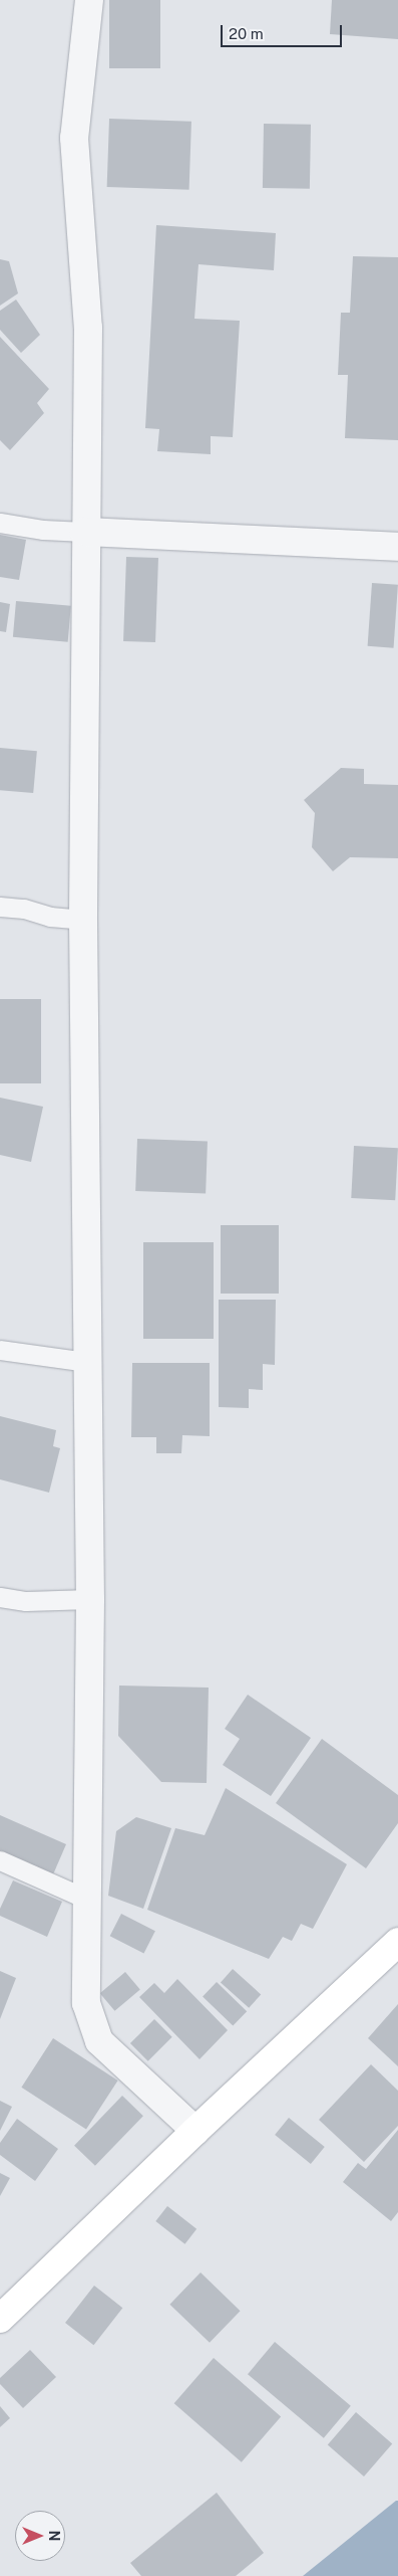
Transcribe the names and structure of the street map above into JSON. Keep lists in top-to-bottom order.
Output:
{
  "scale_bar": "20 m",
  "north": "right"
}
